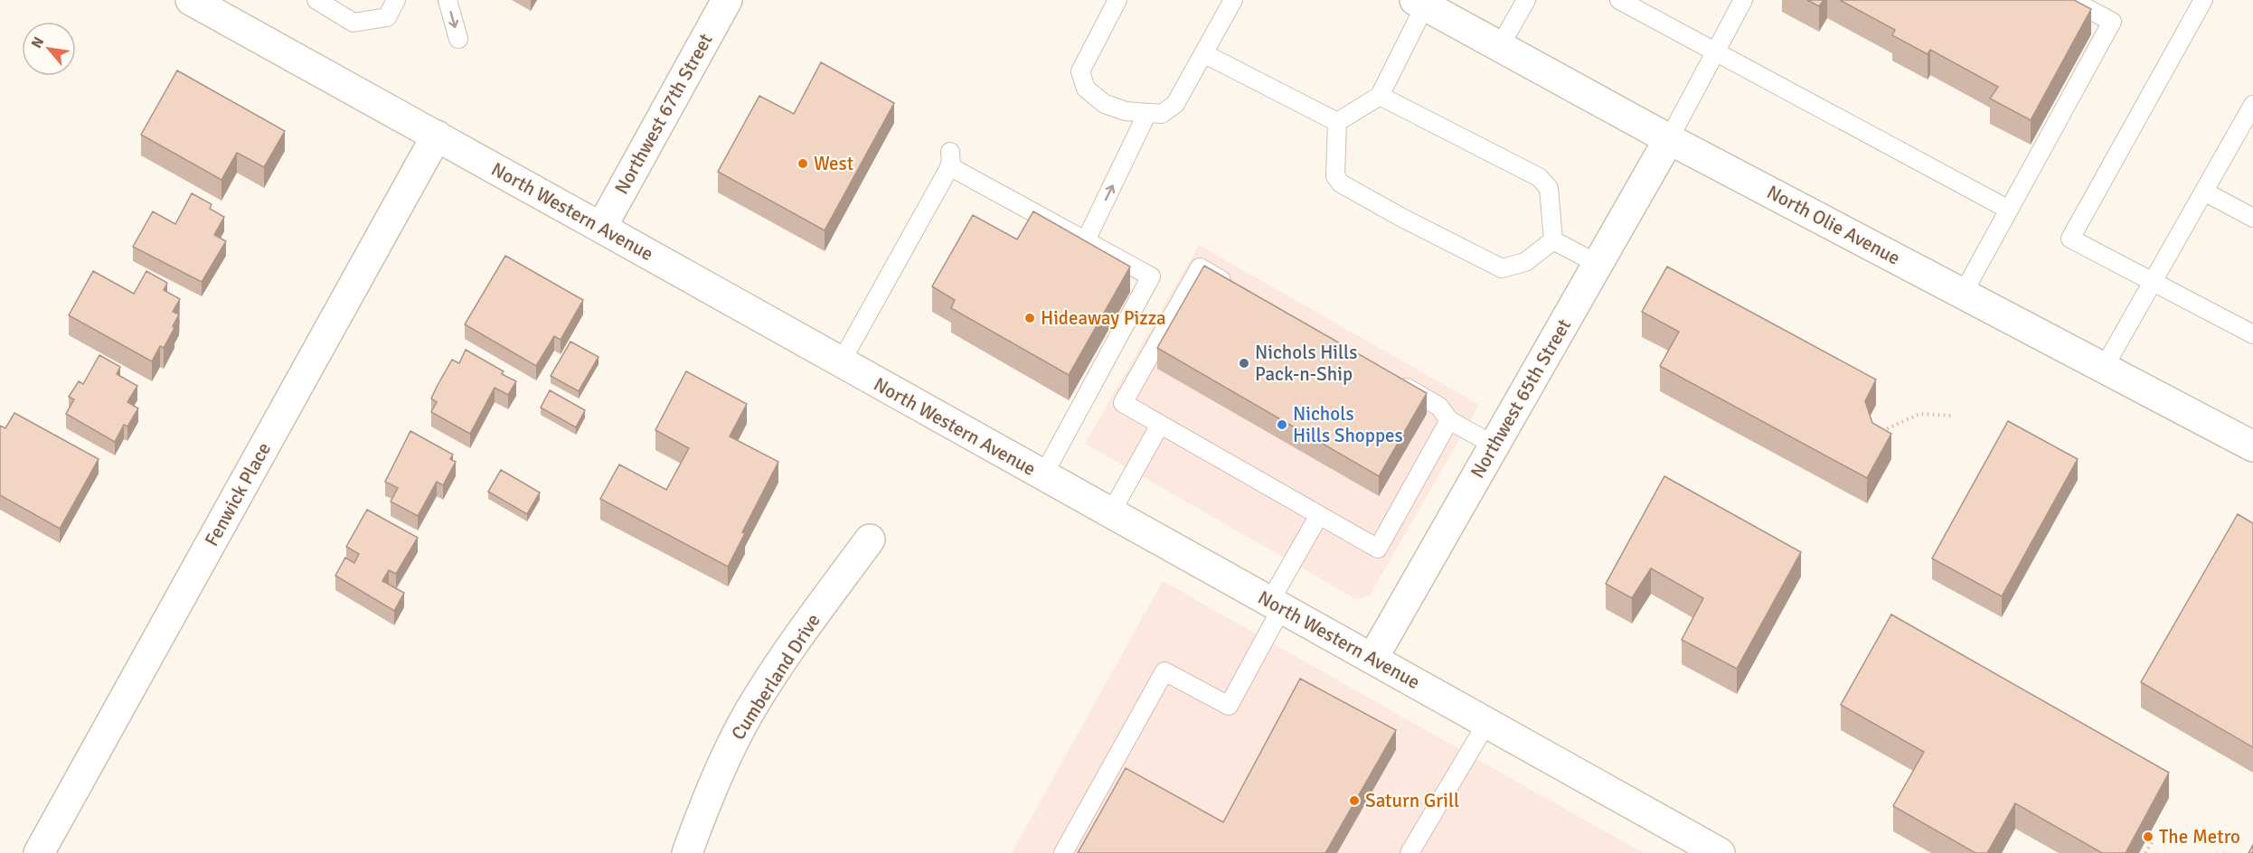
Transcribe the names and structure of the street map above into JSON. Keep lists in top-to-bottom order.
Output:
{
  "streets": {
    "street": [
      "Northwest 67th Street",
      "North Western Avenue",
      "North Olie Avenue",
      "Northwest 65th Street",
      "Fenwick Place",
      "Cumberland Drive"
    ]
  },
  "crossings": [
    ["Northwest 67th Street", "North Western Avenue"],
    ["North Western Avenue", "Northwest 65th Street"],
    ["North Western Avenue", "Fenwick Place"],
    ["North Olie Avenue", "Northwest 65th Street"]
  ],
  "places": [
    "West",
    "Hideaway Pizza",
    "Nichols Hills Pack-n-Ship",
    "Nichols Hills Shoppes",
    "Saturn Grill",
    "The Metro"
  ],
  "north": "top left"
}
